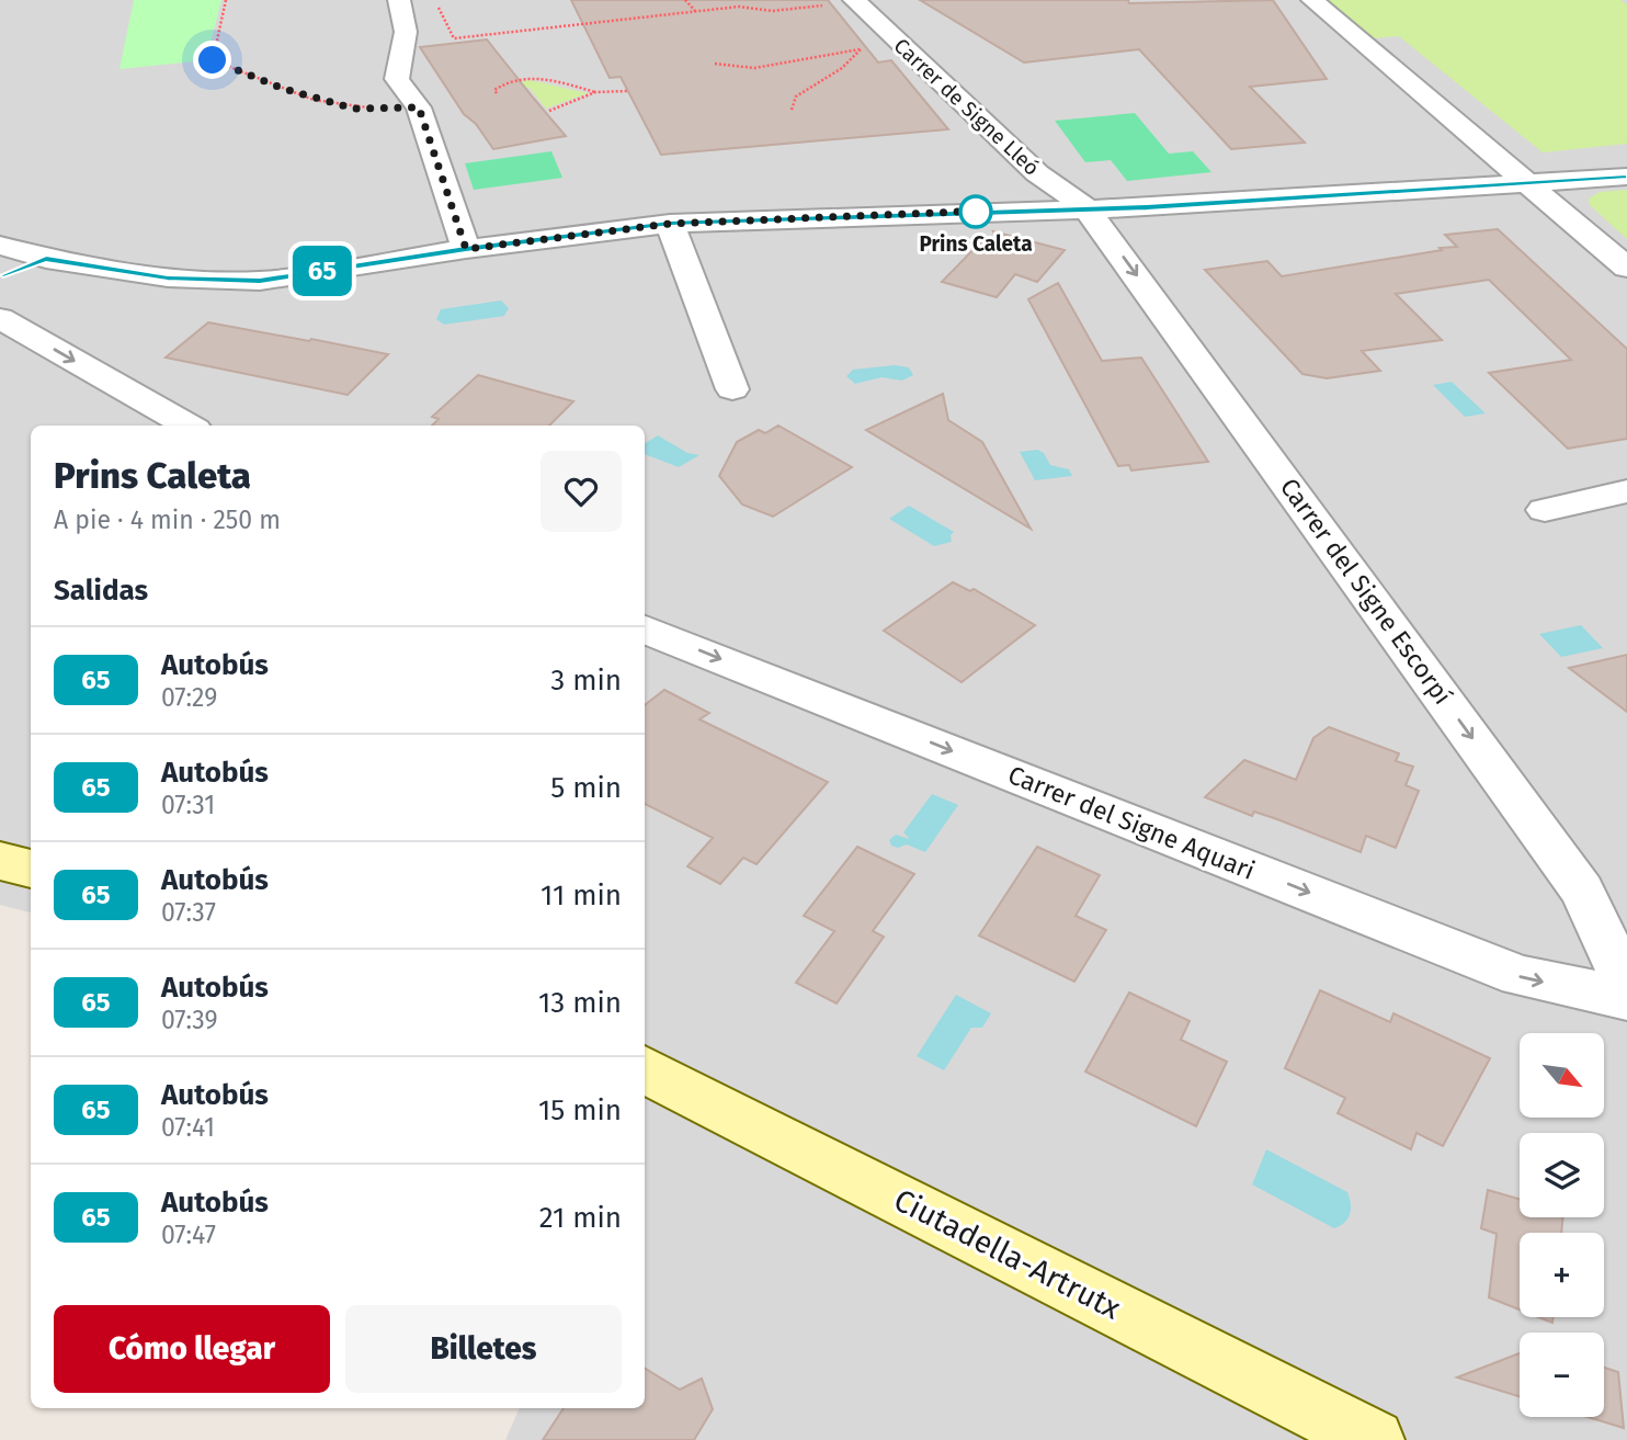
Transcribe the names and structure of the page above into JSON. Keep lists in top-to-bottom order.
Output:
{
  "streets": {
    "main road": ["Ciutadella-Artrutx"],
    "street": ["Carrer de Signe Lleó", "Carrer del Signe Escorpí", "Carrer del Signe Aquari"]
  },
  "crossings": [
    ["Carrer de Signe Lleó", "Carrer del Signe Escorpí"]
  ],
  "one_way": ["Carrer del Signe Escorpí", "Carrer del Signe Aquari"],
  "places": ["Prins Caleta"],
  "lines": ["bus line 65"],
  "north": "bottom right",
  "page": {
    "on_map": "65",
    "heading": [
      ["Prins Caleta", "A pie · 4 min · 250 m"],
      "Salidas"
    ],
    "list": [
      {
        "mark": "65",
        "name": "Autobús",
        "note": "07:29",
        "value": "3 min"
      },
      {
        "mark": "65",
        "name": "Autobús",
        "note": "07:31",
        "value": "5 min"
      },
      {
        "mark": "65",
        "name": "Autobús",
        "note": "07:37",
        "value": "11 min"
      },
      {
        "mark": "65",
        "name": "Autobús",
        "note": "07:39",
        "value": "13 min"
      },
      {
        "mark": "65",
        "name": "Autobús",
        "note": "07:41",
        "value": "15 min"
      },
      {
        "mark": "65",
        "name": "Autobús",
        "note": "07:47",
        "value": "21 min"
      }
    ],
    "map_buttons": ["+", "−"],
    "buttons": ["Cómo llegar", "Billetes"]
  }
}
